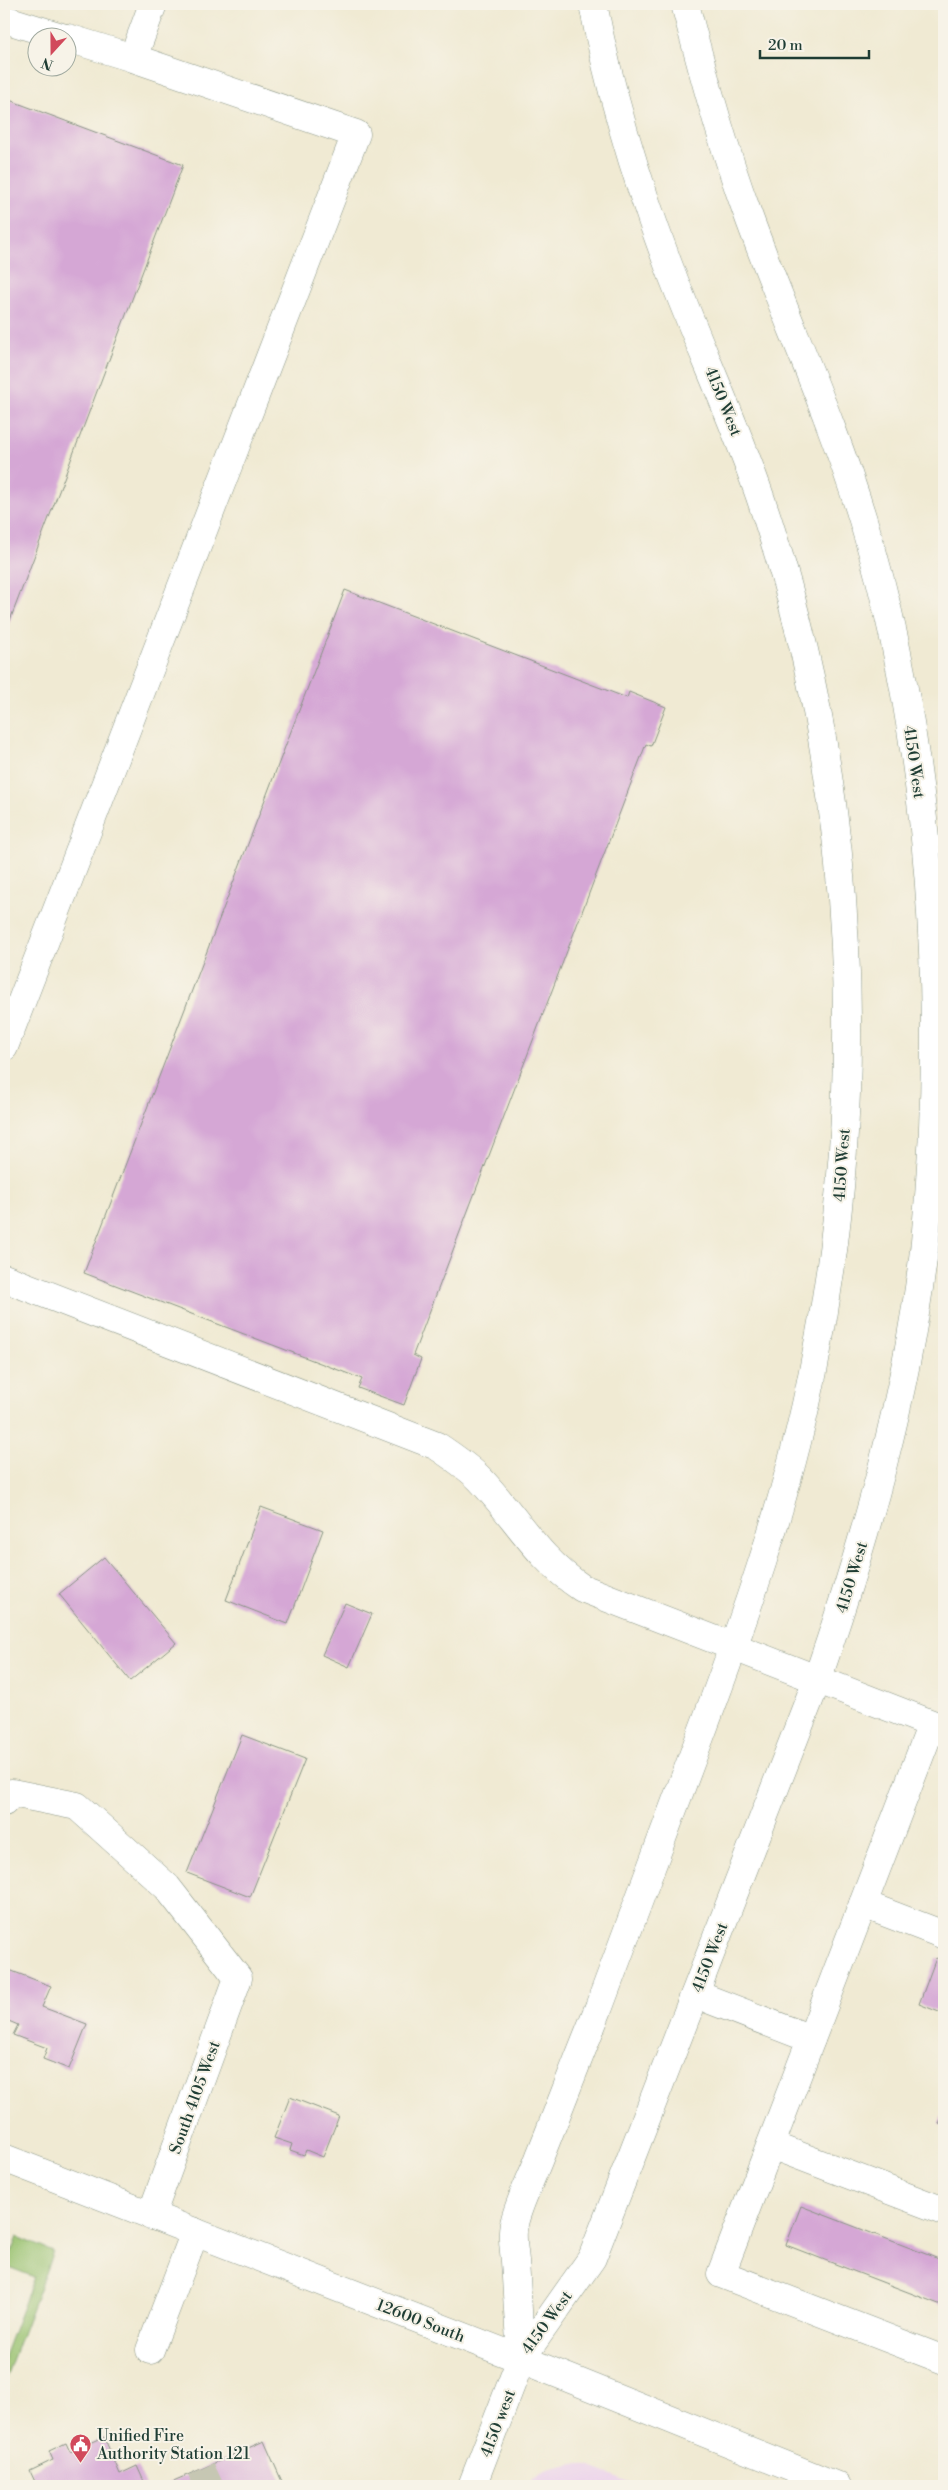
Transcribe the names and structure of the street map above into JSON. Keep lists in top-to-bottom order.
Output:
{
  "streets": {
    "street": [
      "4150 West",
      "South 4105 West",
      "12600 South",
      "4150 west"
    ]
  },
  "crossings": [
    ["4150 West", "12600 South"],
    ["4150 West", "4150 west"],
    ["South 4105 West", "12600 South"],
    ["12600 South", "4150 west"]
  ],
  "places": {
    "public building": ["Unified Fire Authority Station 121"]
  },
  "scale_bar": "20 m",
  "north": "bottom"
}
